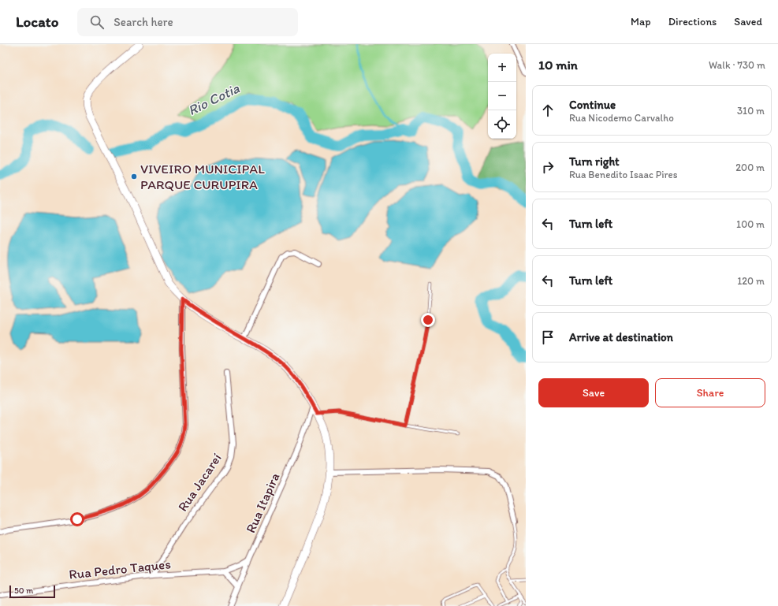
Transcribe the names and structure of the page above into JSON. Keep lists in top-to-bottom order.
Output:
{
  "streets": {
    "street": ["Rua Jacareí", "Rua Itapira", "Rua Pedro Taques"]
  },
  "crossings": [
    ["Rua Jacareí", "Rua Pedro Taques"],
    ["Rua Itapira", "Rua Pedro Taques"]
  ],
  "water": ["Rio Cotia"],
  "places": ["VIVEIRO MUNICIPAL PARQUE CURUPIRA"],
  "scale_bar": "50 m",
  "page": {
    "header": "Locato",
    "search": "Search here",
    "nav": ["Map", "Directions", "Saved"],
    "heading": ["10 min", "Walk · 730 m"],
    "map_buttons": ["+", "−"],
    "list": [
      ["Continue", "Rua Nicodemo Carvalho", "310 m"],
      ["Turn right", "Rua Benedito Isaac Pires", "200 m"],
      ["Turn left", "100 m"],
      ["Turn left", "120 m"],
      "Arrive at destination"
    ],
    "buttons": ["Save", "Share"],
    "scale": "50 m"
  }
}
